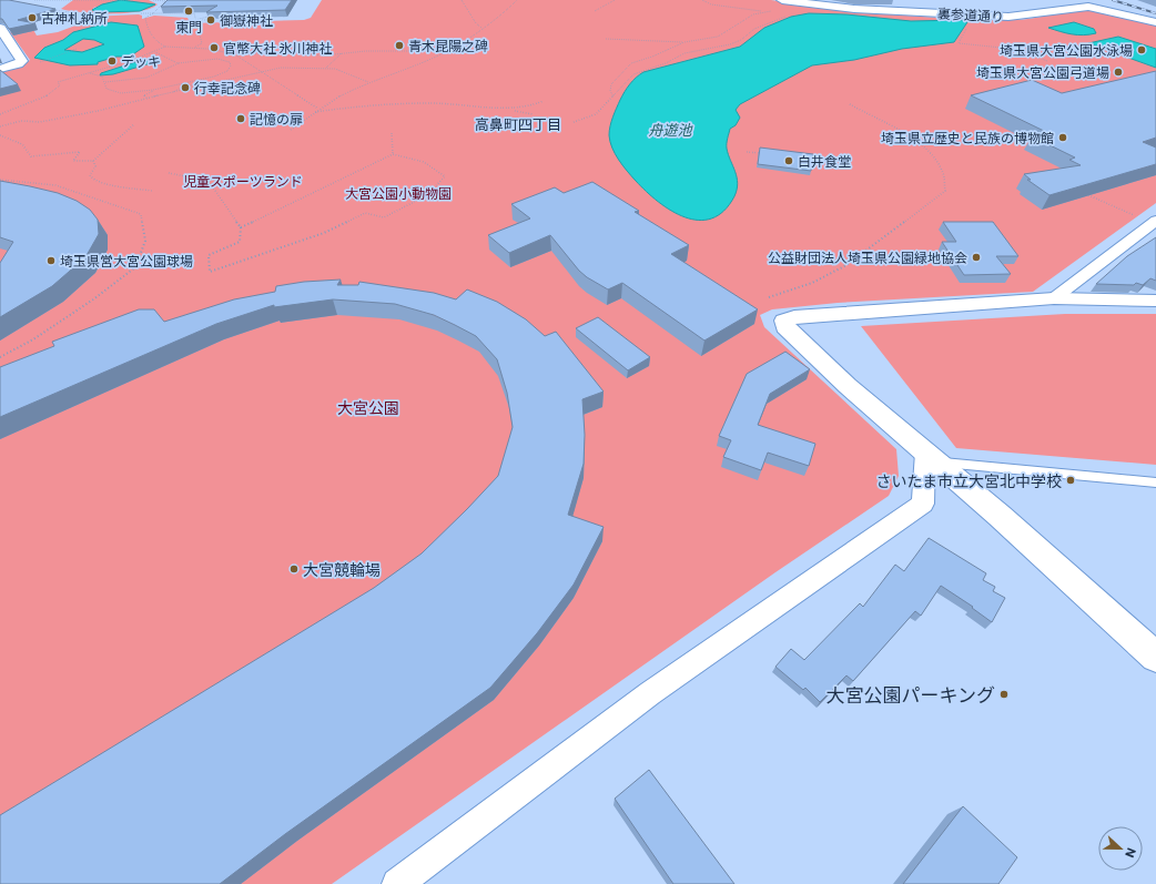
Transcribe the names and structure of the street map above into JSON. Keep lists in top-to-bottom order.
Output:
{
  "streets": {
    "street": ["裏参道通り"]
  },
  "districts": ["高鼻町四丁目"],
  "water": ["舟遊池"],
  "parks": ["児童スポーツランド", "大宮公園小動物園", "大宮公園"],
  "places": [
    "東門",
    "古神札納所",
    "御嶽神社",
    "青木昆陽之碑",
    "官幣大社 氷川神社",
    "埼玉県大宮公園水泳場",
    "デッキ",
    "埼玉県大宮公園弓道場",
    "行幸記念碑",
    "記憶の扉",
    "埼玉県立歴史と民族の博物館",
    "白井食堂",
    "公益財団法人埼玉県公園緑地協会",
    "埼玉県営大宮公園球場",
    "さいたま市立大宮北中学校",
    "大宮競輪場",
    "大宮公園パーキング"
  ],
  "north": "right"
}
